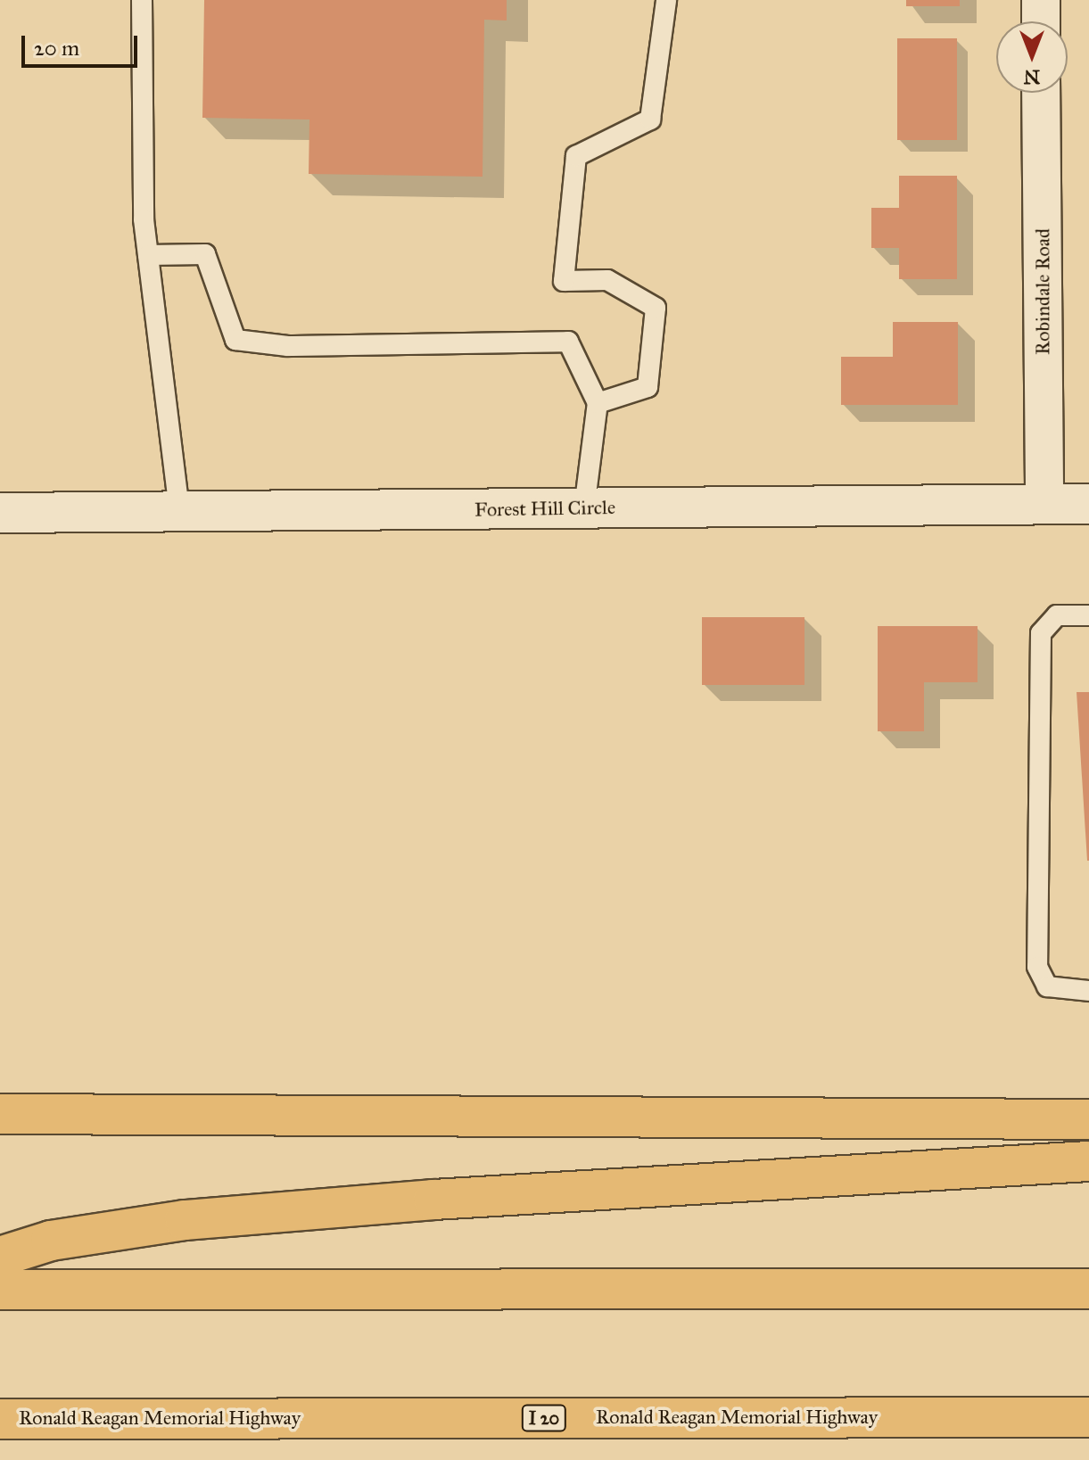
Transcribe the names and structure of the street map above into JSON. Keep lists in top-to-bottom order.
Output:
{
  "streets": {
    "highway": ["Ronald Reagan Memorial Highway", "I 20"],
    "street": ["Robindale Road", "Forest Hill Circle"]
  },
  "crossings": [
    ["Robindale Road", "Forest Hill Circle"]
  ],
  "scale_bar": "20 m",
  "north": "bottom"
}
